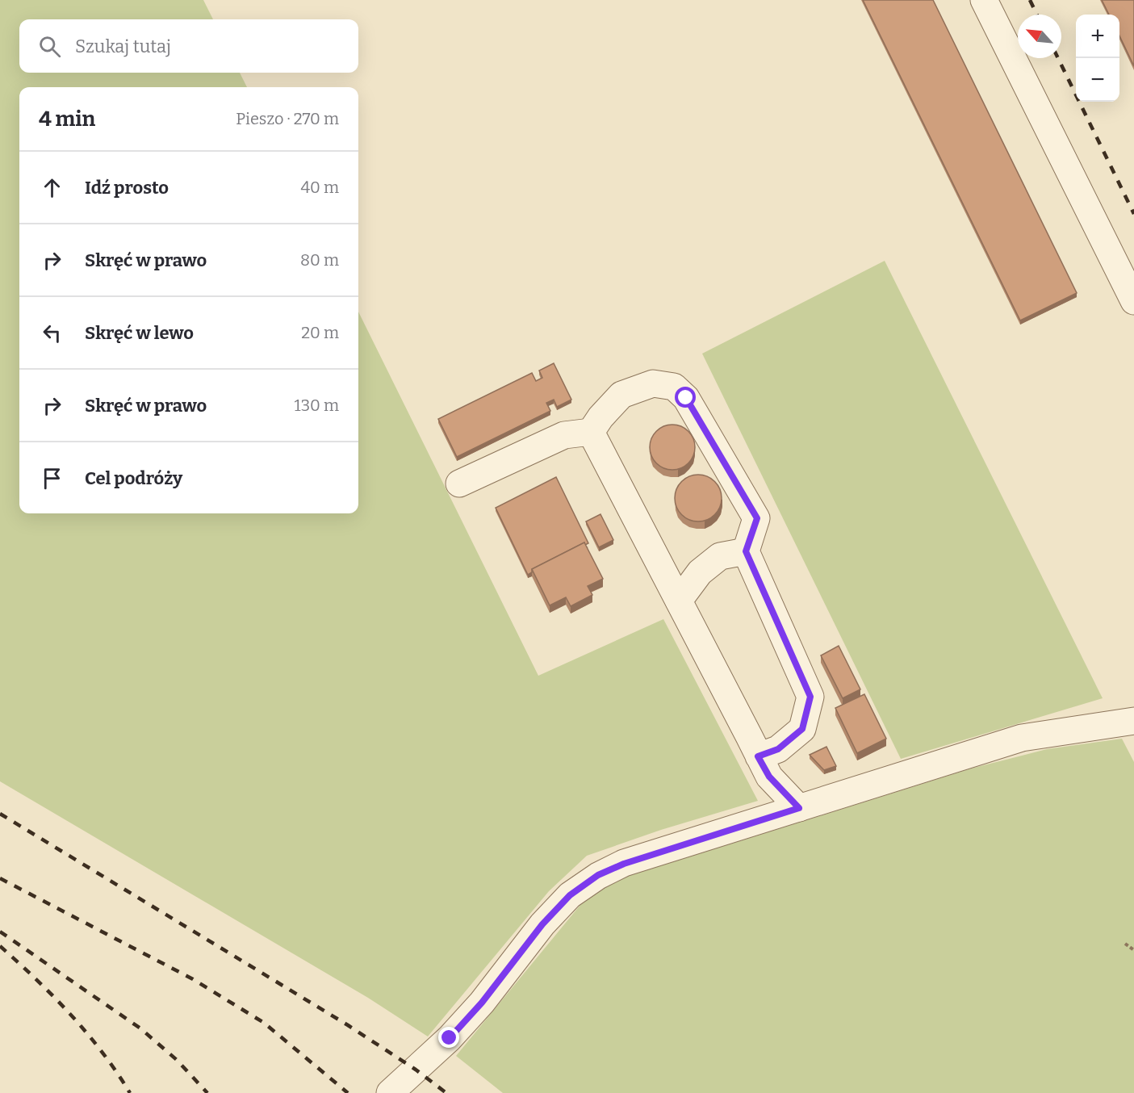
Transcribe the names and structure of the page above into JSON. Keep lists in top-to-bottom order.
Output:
{
  "north": "top left",
  "page": {
    "map_buttons": ["+", "−"],
    "search": "Szukaj tutaj",
    "heading": ["4 min", "Pieszo · 270 m"],
    "list": [
      ["Idź prosto", "40 m"],
      ["Skręć w prawo", "80 m"],
      ["Skręć w lewo", "20 m"],
      ["Skręć w prawo", "130 m"],
      "Cel podróży"
    ]
  }
}
